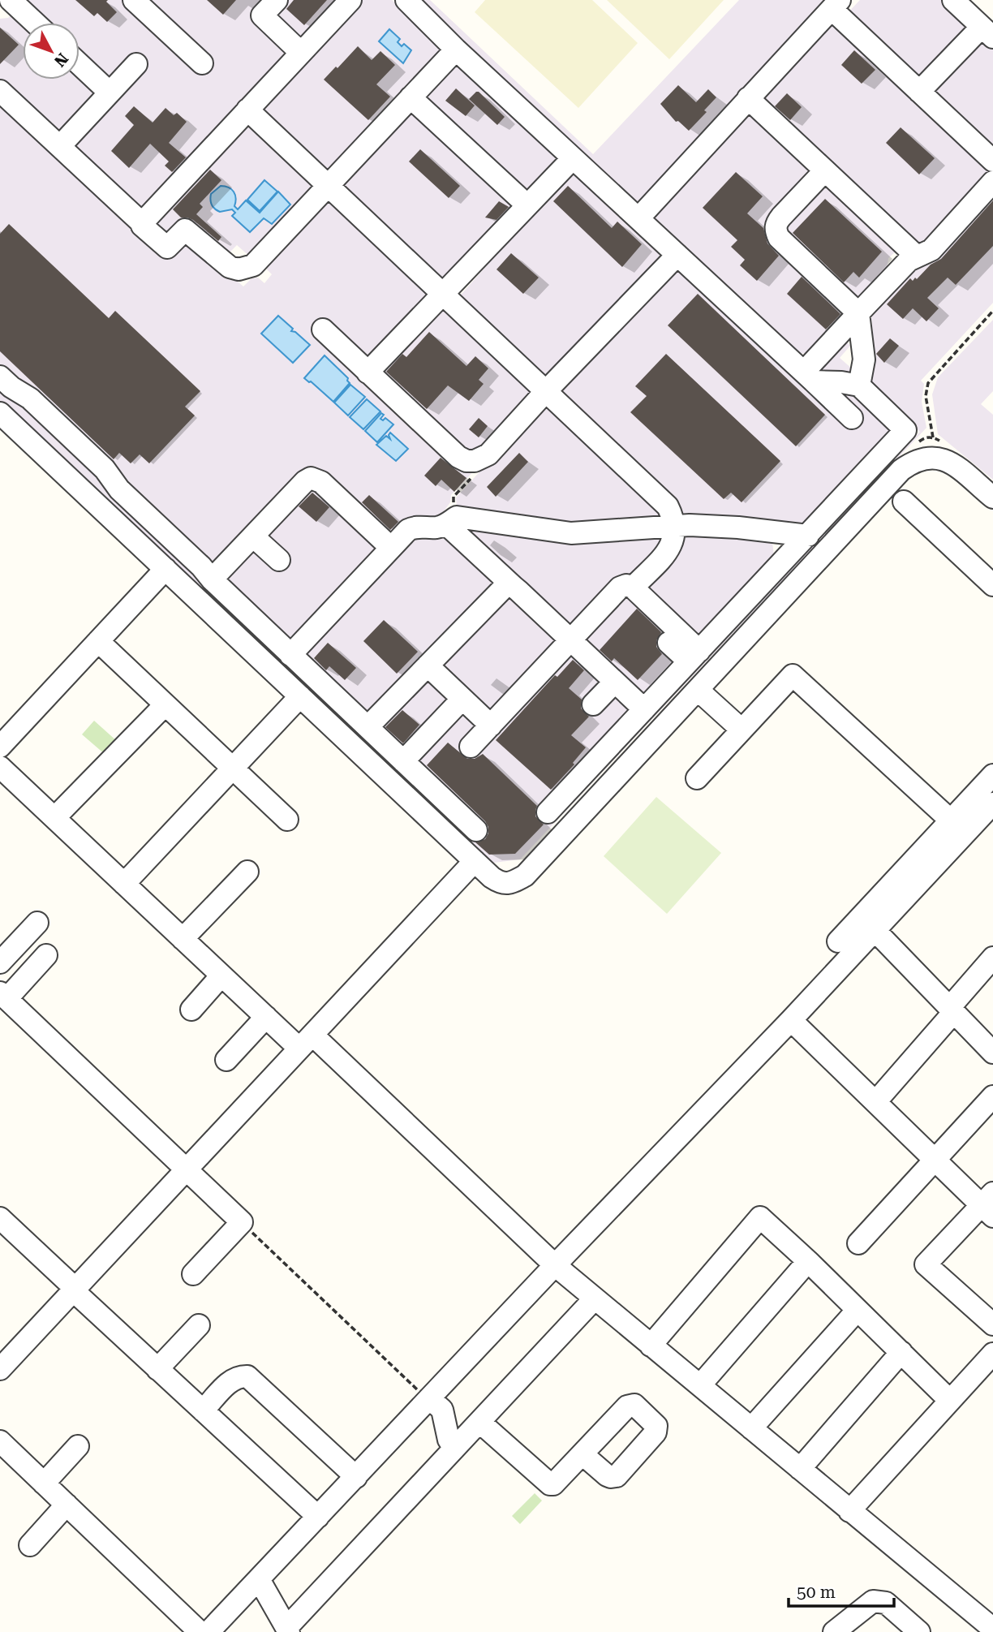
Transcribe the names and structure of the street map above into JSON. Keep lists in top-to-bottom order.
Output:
{
  "scale_bar": "50 m",
  "north": "bottom right"
}
